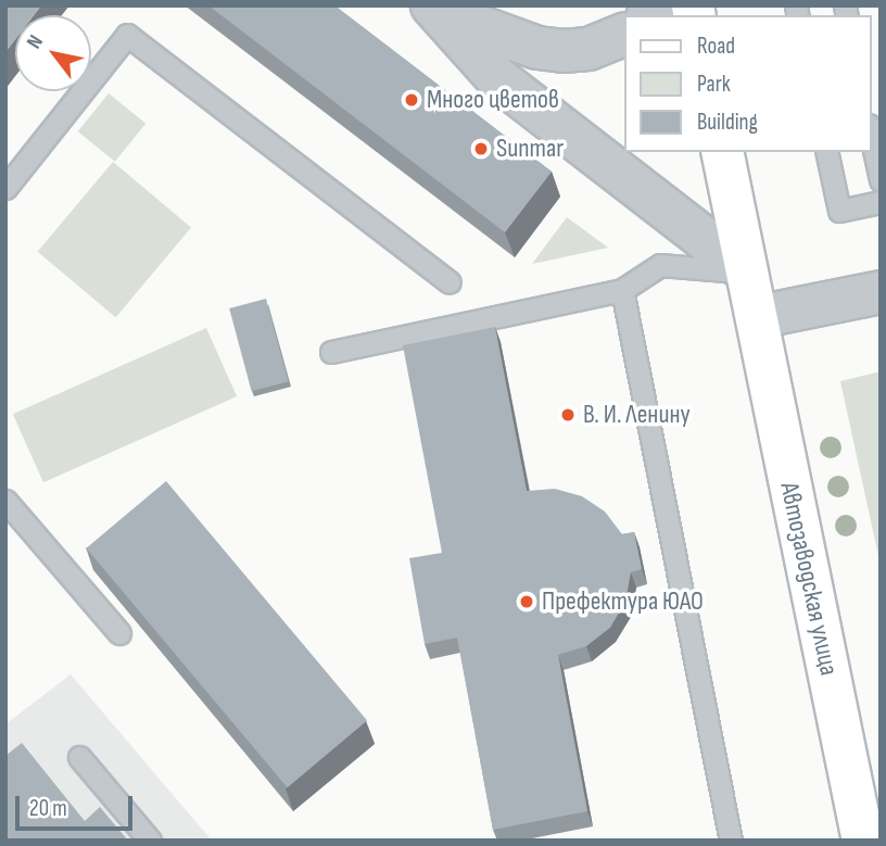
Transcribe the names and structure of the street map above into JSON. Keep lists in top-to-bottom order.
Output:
{
  "streets": {
    "main road": ["Автозаводская улица"]
  },
  "places": [
    "Много цветов",
    "Sunmar",
    "В. И. Ленину",
    "Префектура ЮАО"
  ],
  "legend": ["Road", "Park", "Building"],
  "scale_bar": "20 m",
  "north": "top left"
}
